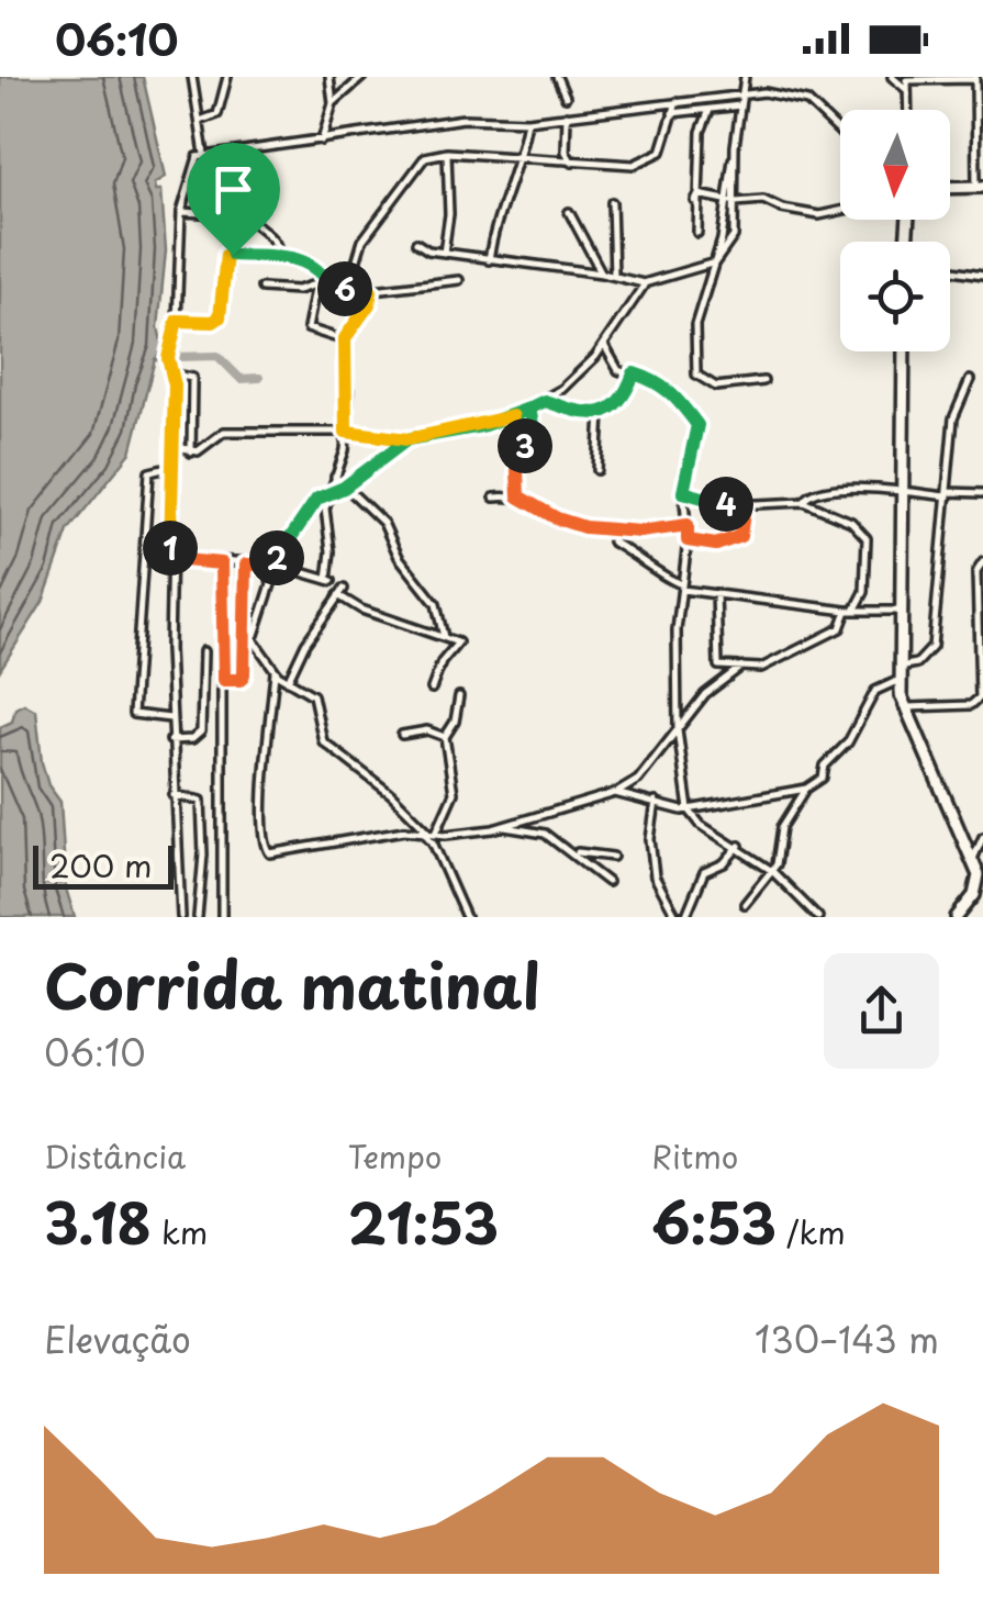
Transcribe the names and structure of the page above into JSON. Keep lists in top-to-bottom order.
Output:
{
  "scale_bar": "200 m",
  "north": "bottom",
  "page": {
    "status": "06:10",
    "pins": [
      "6",
      "3",
      "4",
      "1",
      "2"
    ],
    "scale": "200 m",
    "heading": ["Corrida matinal", "06:10"],
    "stats": [
      ["Distância", "3.18 km"],
      ["Tempo", "21:53"],
      ["Ritmo", "6:53 /km"]
    ],
    "chart": ["Elevação", "130–143 m"]
  }
}
